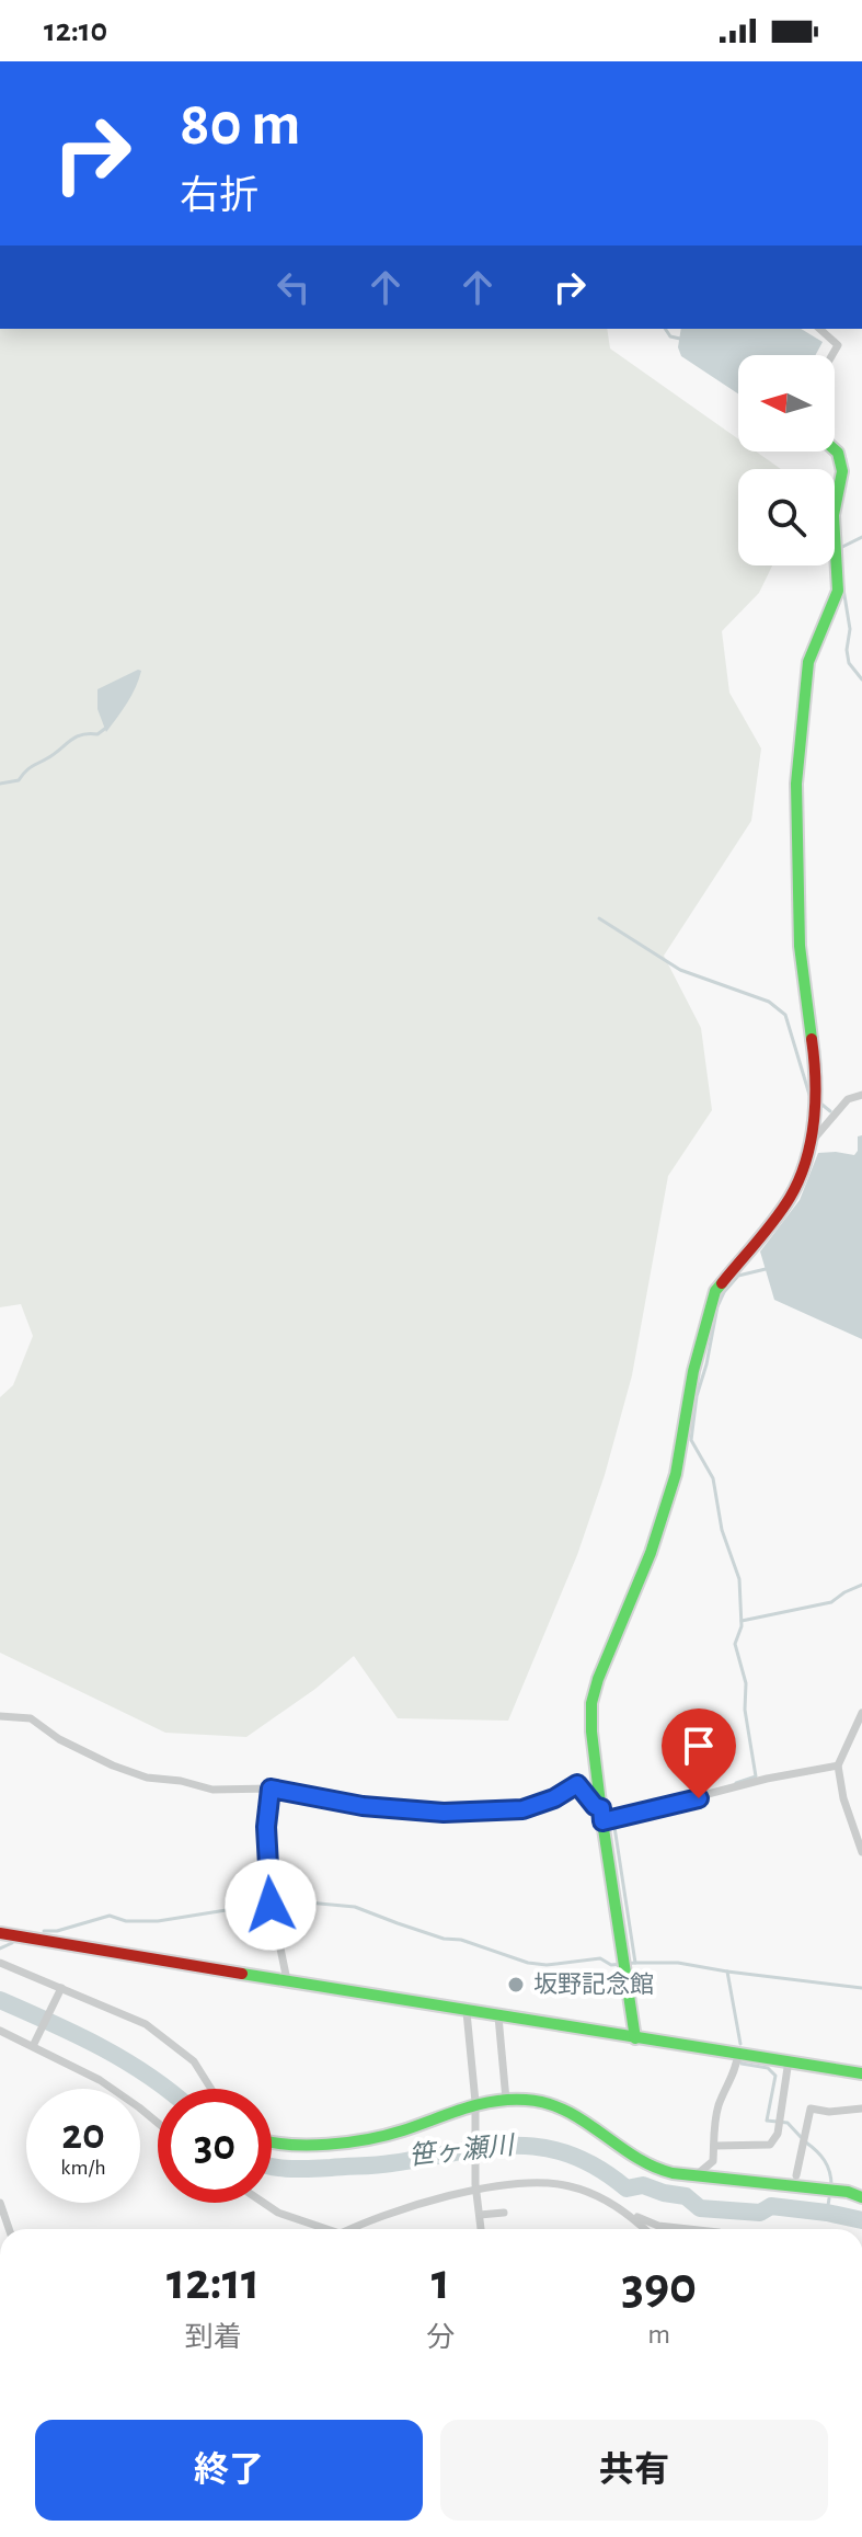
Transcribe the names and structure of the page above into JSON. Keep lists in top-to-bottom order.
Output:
{
  "water": ["笹ヶ瀬川"],
  "places": ["坂野記念館"],
  "north": "left",
  "page": {
    "status": "12:10",
    "turn": ["80 m", "右折"],
    "speed": "20 km/h",
    "limit": "30",
    "eta": [
      "12:11",
      "到着",
      "1",
      "分",
      "390",
      "m"
    ],
    "buttons": ["終了", "共有"]
  }
}
